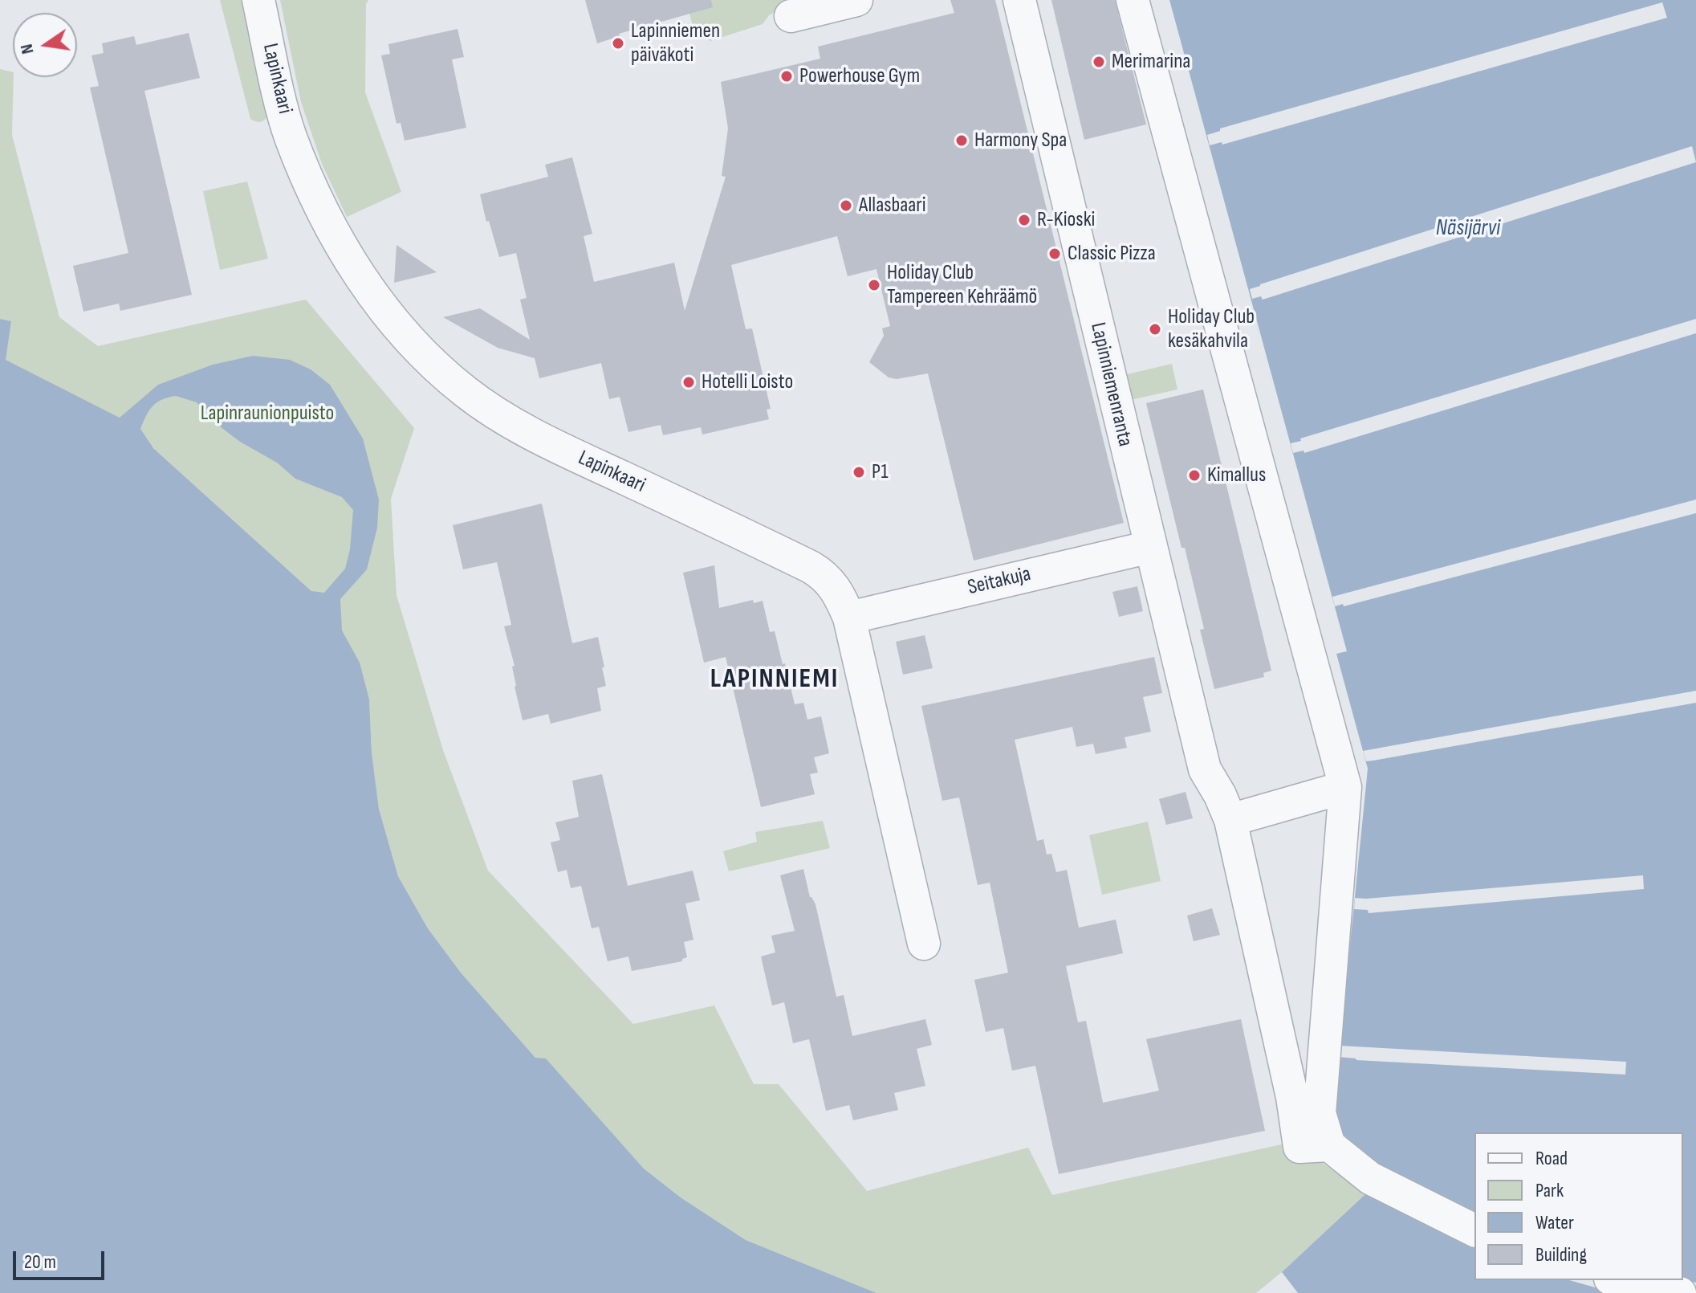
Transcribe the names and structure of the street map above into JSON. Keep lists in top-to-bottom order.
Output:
{
  "streets": {
    "street": ["Lapinkaari", "Lapinniemenranta", "Seitakuja"]
  },
  "crossings": [
    ["Lapinkaari", "Seitakuja"],
    ["Lapinniemenranta", "Seitakuja"]
  ],
  "districts": ["LAPINNIEMI"],
  "water": ["Näsijärvi"],
  "parks": ["Lapinraunionpuisto"],
  "places": [
    "Lapinniemen päiväkoti",
    "Merimarina",
    "Powerhouse Gym",
    "Harmony Spa",
    "Allasbaari",
    "R-Kioski",
    "Classic Pizza",
    "Holiday Club Tampereen Kehräämö",
    "Holiday Club kesäkahvila",
    "Hotelli Loisto",
    "P1",
    "Kimallus"
  ],
  "legend": [
    "Road",
    "Park",
    "Water",
    "Building"
  ],
  "scale_bar": "20 m",
  "north": "left"
}
